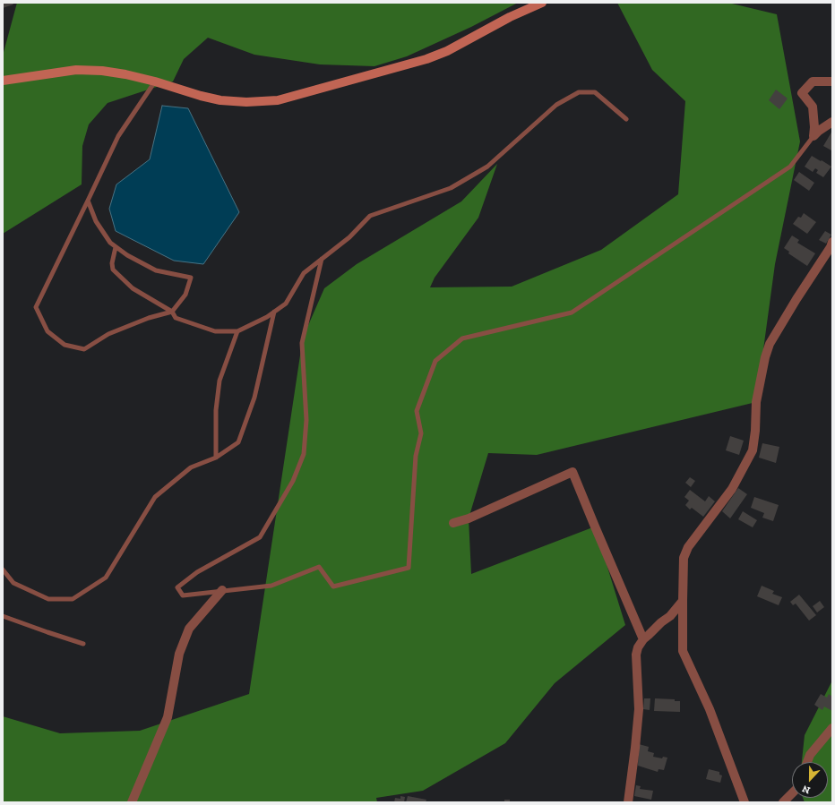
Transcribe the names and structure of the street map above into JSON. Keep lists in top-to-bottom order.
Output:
{
  "north": "bottom"
}
